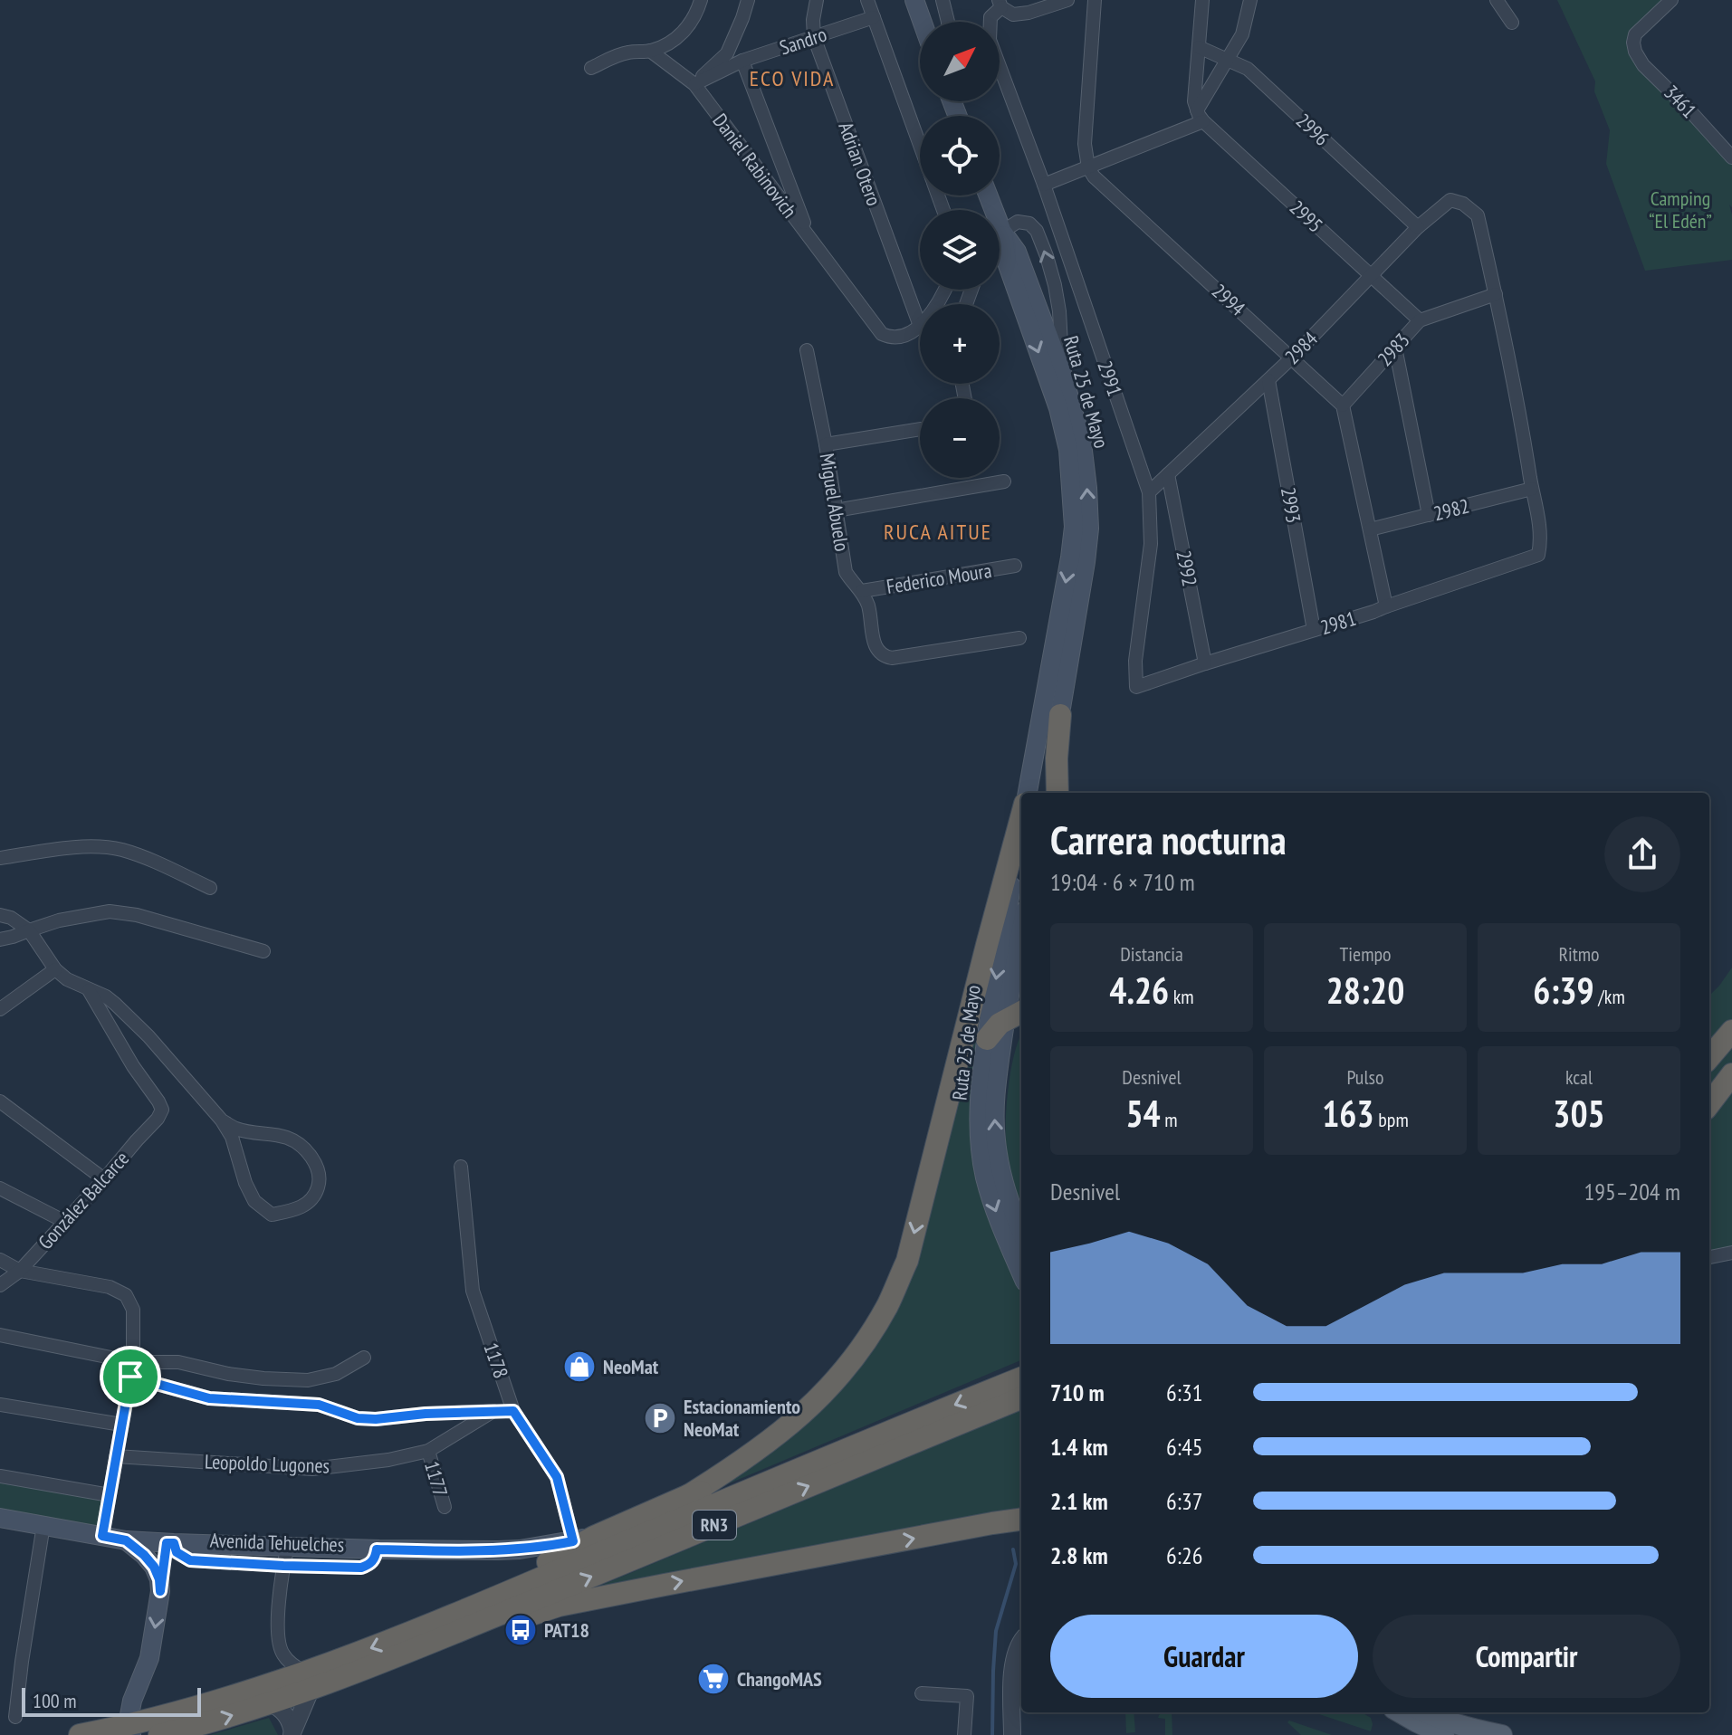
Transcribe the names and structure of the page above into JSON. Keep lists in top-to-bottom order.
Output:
{
  "streets": {
    "highway": ["RN3"],
    "main road": ["Ruta 25 de Mayo", "Avenida Tehuelches"],
    "street": [
      "Sandro",
      "3461",
      "2996",
      "Adrian Otero",
      "Daniel Rabinovich",
      "2995",
      "2994",
      "2984",
      "2983",
      "2991",
      "Miguel Abuelo",
      "2993",
      "2982",
      "2992",
      "Federico Moura",
      "2981",
      "González Balcarce",
      "1178",
      "Leopoldo Lugones",
      "1177"
    ]
  },
  "crossings": [
    ["Sandro", "Adrian Otero"],
    ["Sandro", "Daniel Rabinovich"],
    ["2996", "2984"],
    ["Adrian Otero", "Daniel Rabinovich"],
    ["2995", "2984"],
    ["2995", "2983"],
    ["2994", "2984"],
    ["2994", "2983"],
    ["2984", "2983"],
    ["2984", "2991"],
    ["2984", "2993"],
    ["2984", "2992"],
    ["2991", "2981"],
    ["Miguel Abuelo", "Federico Moura"],
    ["2993", "2981"],
    ["2982", "2981"],
    ["2992", "2981"],
    ["1178", "Avenida Tehuelches"],
    ["Leopoldo Lugones", "1177"]
  ],
  "districts": ["ECO VIDA", "RUCA AITUE"],
  "parks": ["Camping “El Edén”"],
  "places": {
    "shop": ["NeoMat"],
    "parking": ["Estacionamiento NeoMat"],
    "bus stop": ["PAT18"],
    "supermarket": ["ChangoMAS"]
  },
  "scale_bar": "100 m",
  "north": "top right",
  "page": {
    "map_buttons": ["+", "−"],
    "heading": ["Carrera nocturna", "19:04 · 6 × 710 m"],
    "stats": [
      ["Distancia", "4.26 km"],
      ["Tiempo", "28:20"],
      ["Ritmo", "6:39 /km"],
      ["Desnivel", "54 m"],
      ["Pulso", "163 bpm"],
      ["kcal", "305"]
    ],
    "chart": ["Desnivel", "195–204 m"],
    "list": [
      {
        "name": "710 m",
        "note": "6:31"
      },
      {
        "name": "1.4 km",
        "note": "6:45"
      },
      {
        "name": "2.1 km",
        "note": "6:37"
      },
      {
        "name": "2.8 km",
        "note": "6:26"
      }
    ],
    "buttons": ["Guardar", "Compartir"],
    "scale": "100 m"
  }
}
